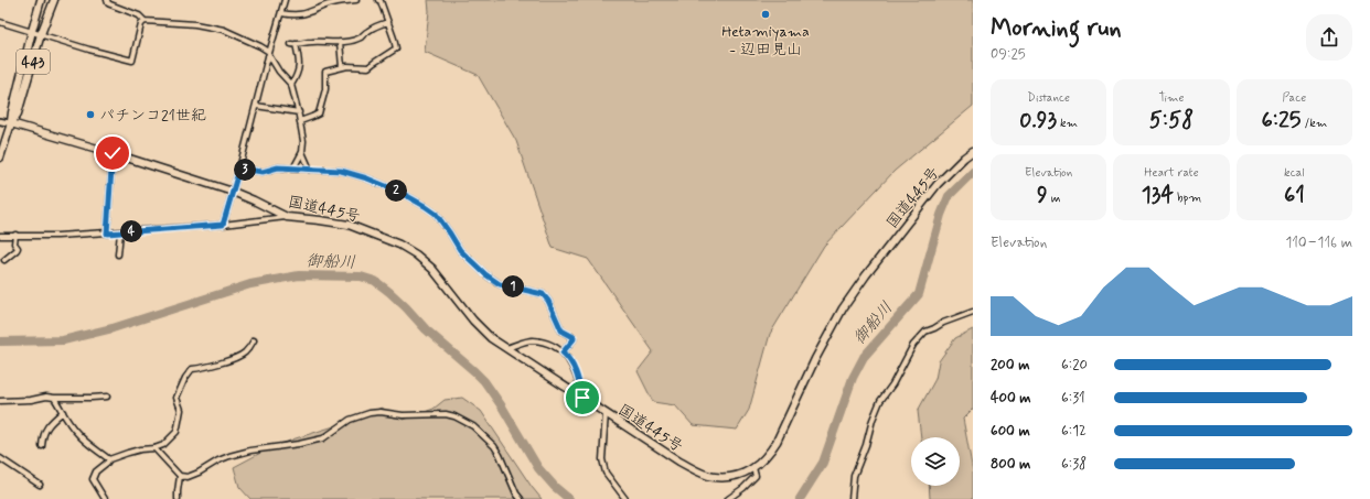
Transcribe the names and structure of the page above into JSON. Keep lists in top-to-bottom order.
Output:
{
  "streets": {
    "highway": ["443", "国道445号"]
  },
  "crossings": [
    ["443", "国道445号"]
  ],
  "water": ["御船川"],
  "places": ["Hetamiyama - 辺田見山", "パチンコ21世紀"],
  "page": {
    "heading": ["Morning run", "09:25"],
    "stats": [
      ["Distance", "0.93 km"],
      ["Time", "5:58"],
      ["Pace", "6:25 /km"],
      ["Elevation", "9 m"],
      ["Heart rate", "134 bpm"],
      ["kcal", "61"]
    ],
    "pins": [
      "3",
      "2",
      "4",
      "1"
    ],
    "chart": ["Elevation", "110–116 m"],
    "list": [
      {
        "name": "200 m",
        "note": "6:20"
      },
      {
        "name": "400 m",
        "note": "6:31"
      },
      {
        "name": "600 m",
        "note": "6:12"
      },
      {
        "name": "800 m",
        "note": "6:38"
      }
    ]
  }
}
